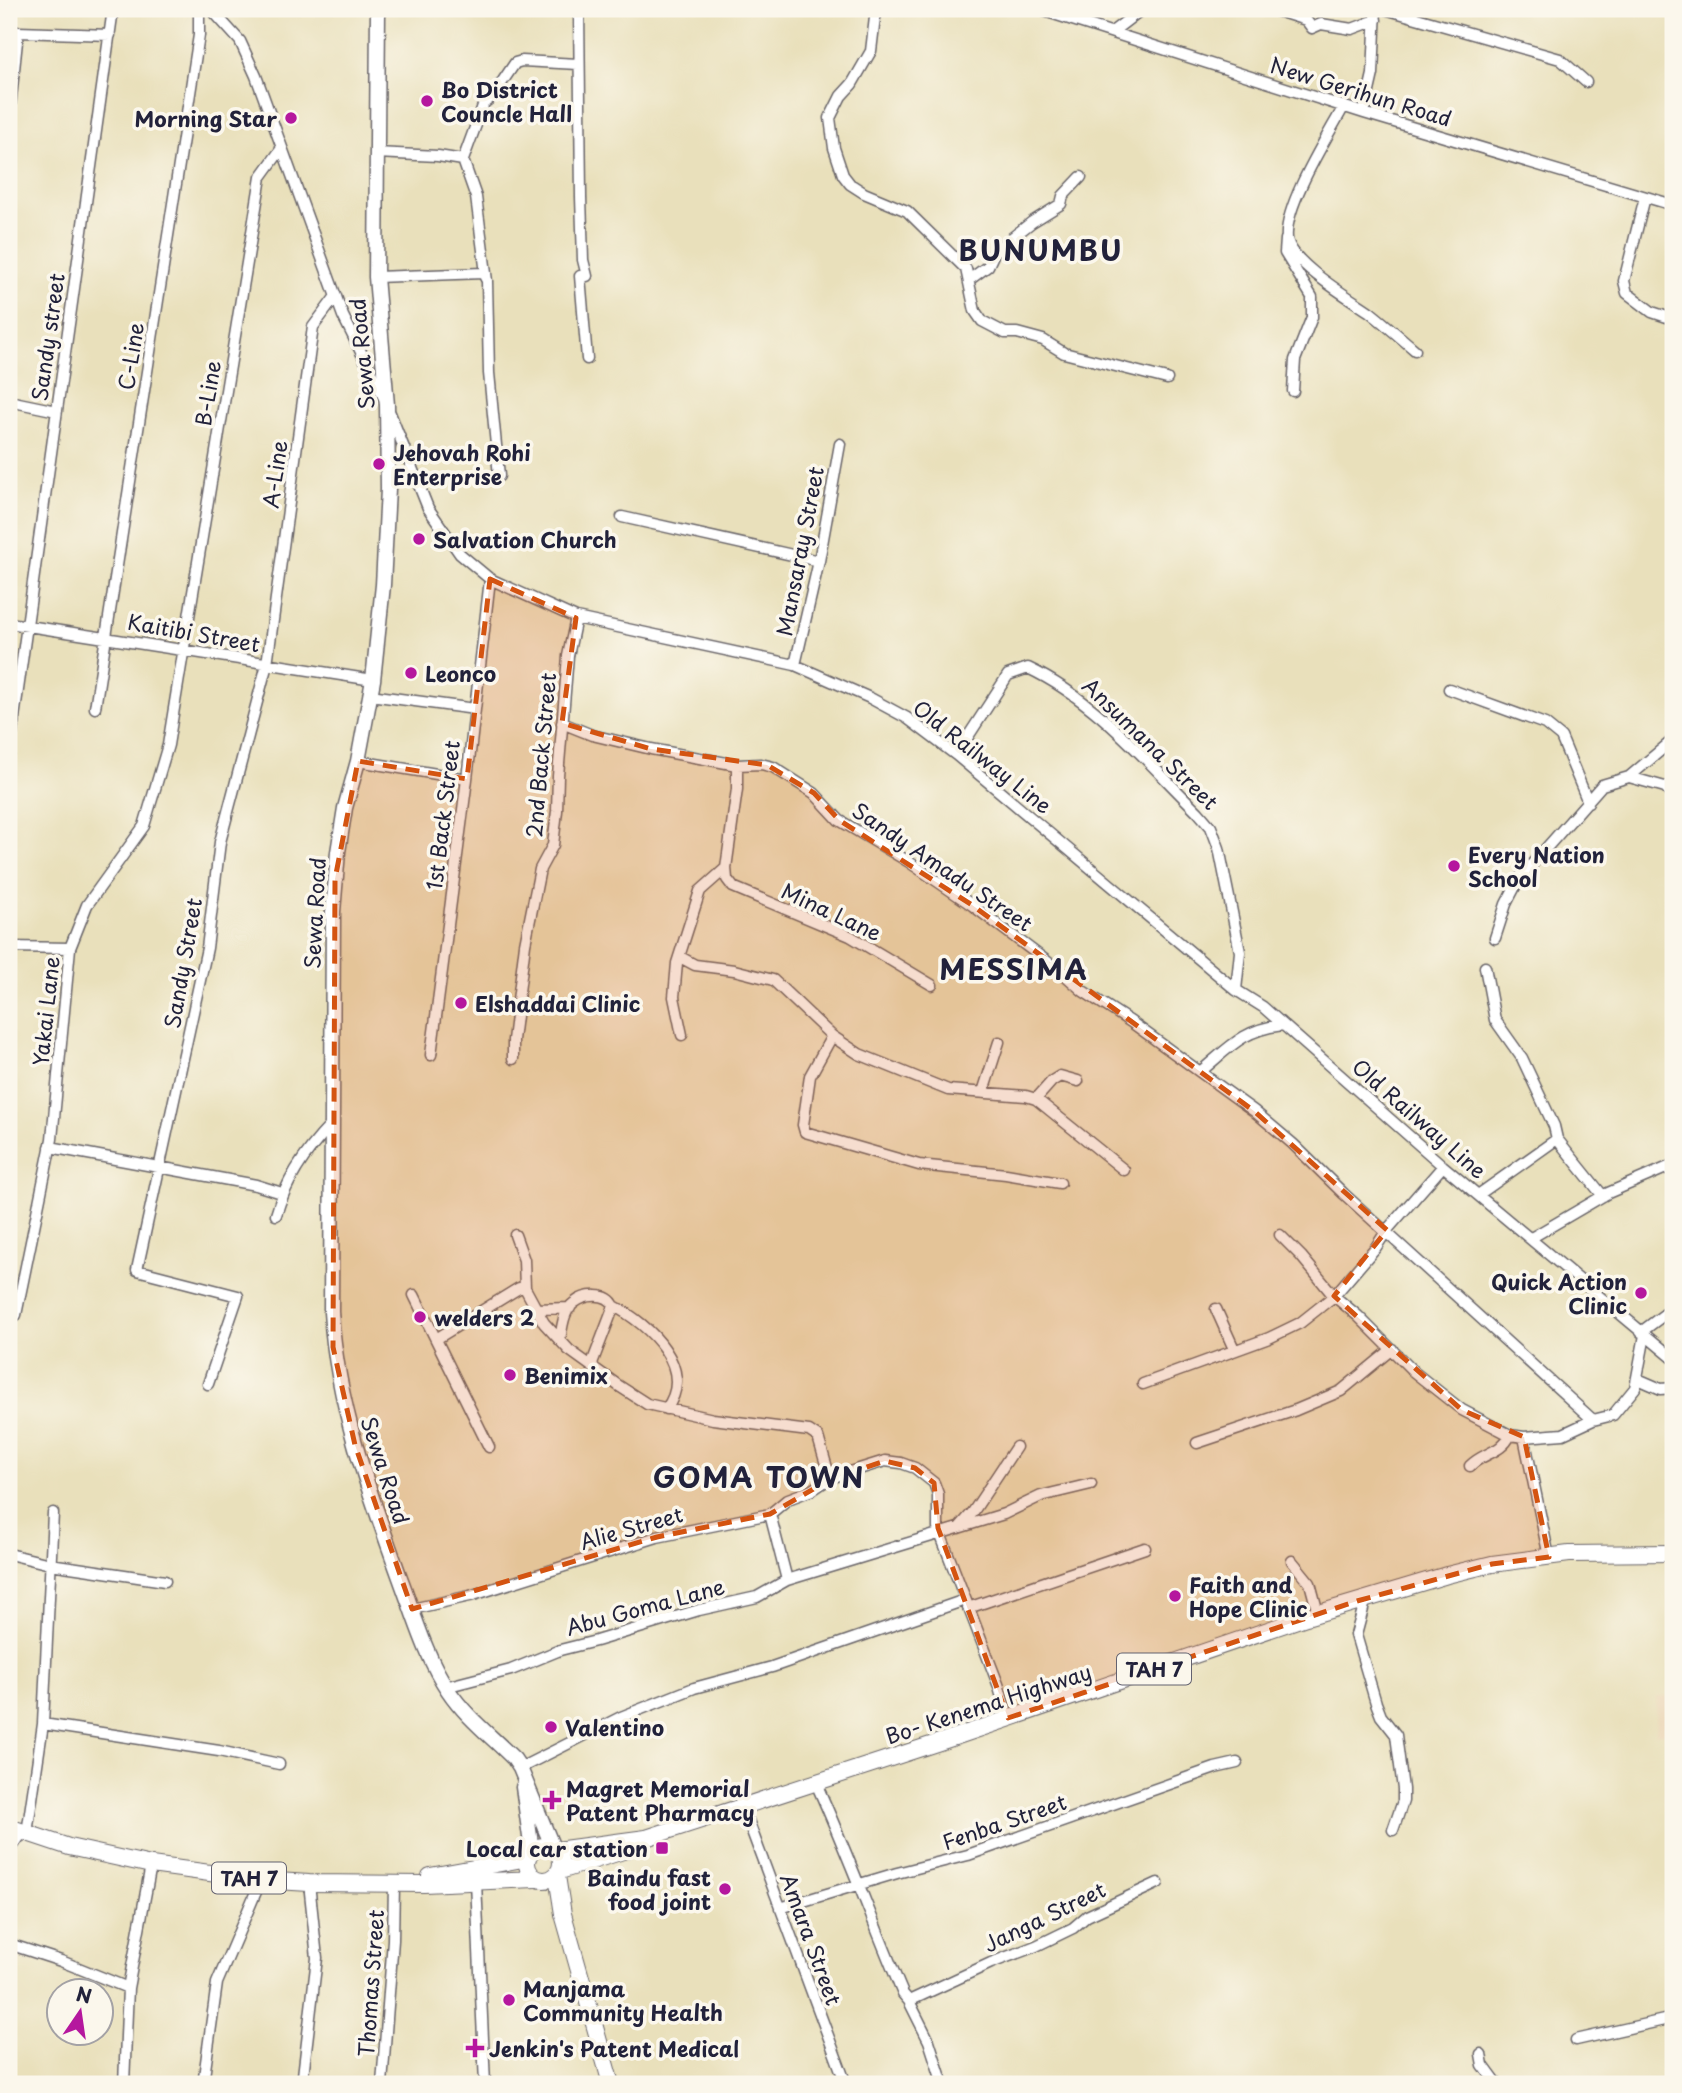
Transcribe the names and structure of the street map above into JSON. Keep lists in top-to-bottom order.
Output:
{
  "streets": {
    "highway": ["TAH 7", "Bo- Kenema Highway"],
    "main road": ["Sewa Road"],
    "street": [
      "New Gerihun Road",
      "Sandy street",
      "C-Line",
      "B-Line",
      "A-Line",
      "Mansaray Street",
      "Kaitibi Street",
      "Ansumana Street",
      "2nd Back Street",
      "Old Railway Line",
      "1st Back Street",
      "Sandy Amadu Street",
      "Mina Lane",
      "Sandy Street",
      "Yakai Lane",
      "Alie Street",
      "Abu Goma Lane",
      "Fenba Street",
      "Janga Street",
      "Amara Street",
      "Thomas Street"
    ]
  },
  "crossings": [
    ["Sandy street", "Kaitibi Street"],
    ["Sewa Road", "Kaitibi Street"],
    ["Sewa Road", "Old Railway Line"],
    ["Sewa Road", "Alie Street"],
    ["Sewa Road", "Abu Goma Lane"],
    ["Sewa Road", "TAH 7"],
    ["C-Line", "Kaitibi Street"],
    ["B-Line", "Kaitibi Street"],
    ["B-Line", "Old Railway Line"],
    ["B-Line", "Yakai Lane"],
    ["A-Line", "Kaitibi Street"],
    ["A-Line", "Old Railway Line"],
    ["A-Line", "Sandy Street"],
    ["Mansaray Street", "Old Railway Line"],
    ["Kaitibi Street", "Sandy Street"],
    ["Kaitibi Street", "Yakai Lane"],
    ["Ansumana Street", "Old Railway Line"],
    ["2nd Back Street", "Old Railway Line"],
    ["2nd Back Street", "Sandy Amadu Street"],
    ["Old Railway Line", "1st Back Street"],
    ["Alie Street", "Abu Goma Lane"],
    ["Alie Street", "Bo- Kenema Highway"],
    ["TAH 7", "Bo- Kenema Highway"],
    ["TAH 7", "Thomas Street"],
    ["Bo- Kenema Highway", "Amara Street"],
    ["Fenba Street", "Amara Street"]
  ],
  "districts": ["BUNUMBU", "MESSIMA", "GOMA TOWN"],
  "places": {
    "other": [
      "Bo District Councle Hall",
      "Morning Star",
      "Jehovah Rohi Enterprise",
      "Salvation Church",
      "Leonco",
      "Every Nation School",
      "Elshaddai Clinic",
      "Quick Action Clinic",
      "welders 2",
      "Benimix",
      "Faith and Hope Clinic",
      "Valentino",
      "Baindu fast food joint",
      "Manjama Community Health"
    ],
    "health": ["Magret Memorial Patent Pharmacy", "Jenkin's Patent Medical"],
    "transit": ["Local car station"]
  },
  "north": "top"
}
